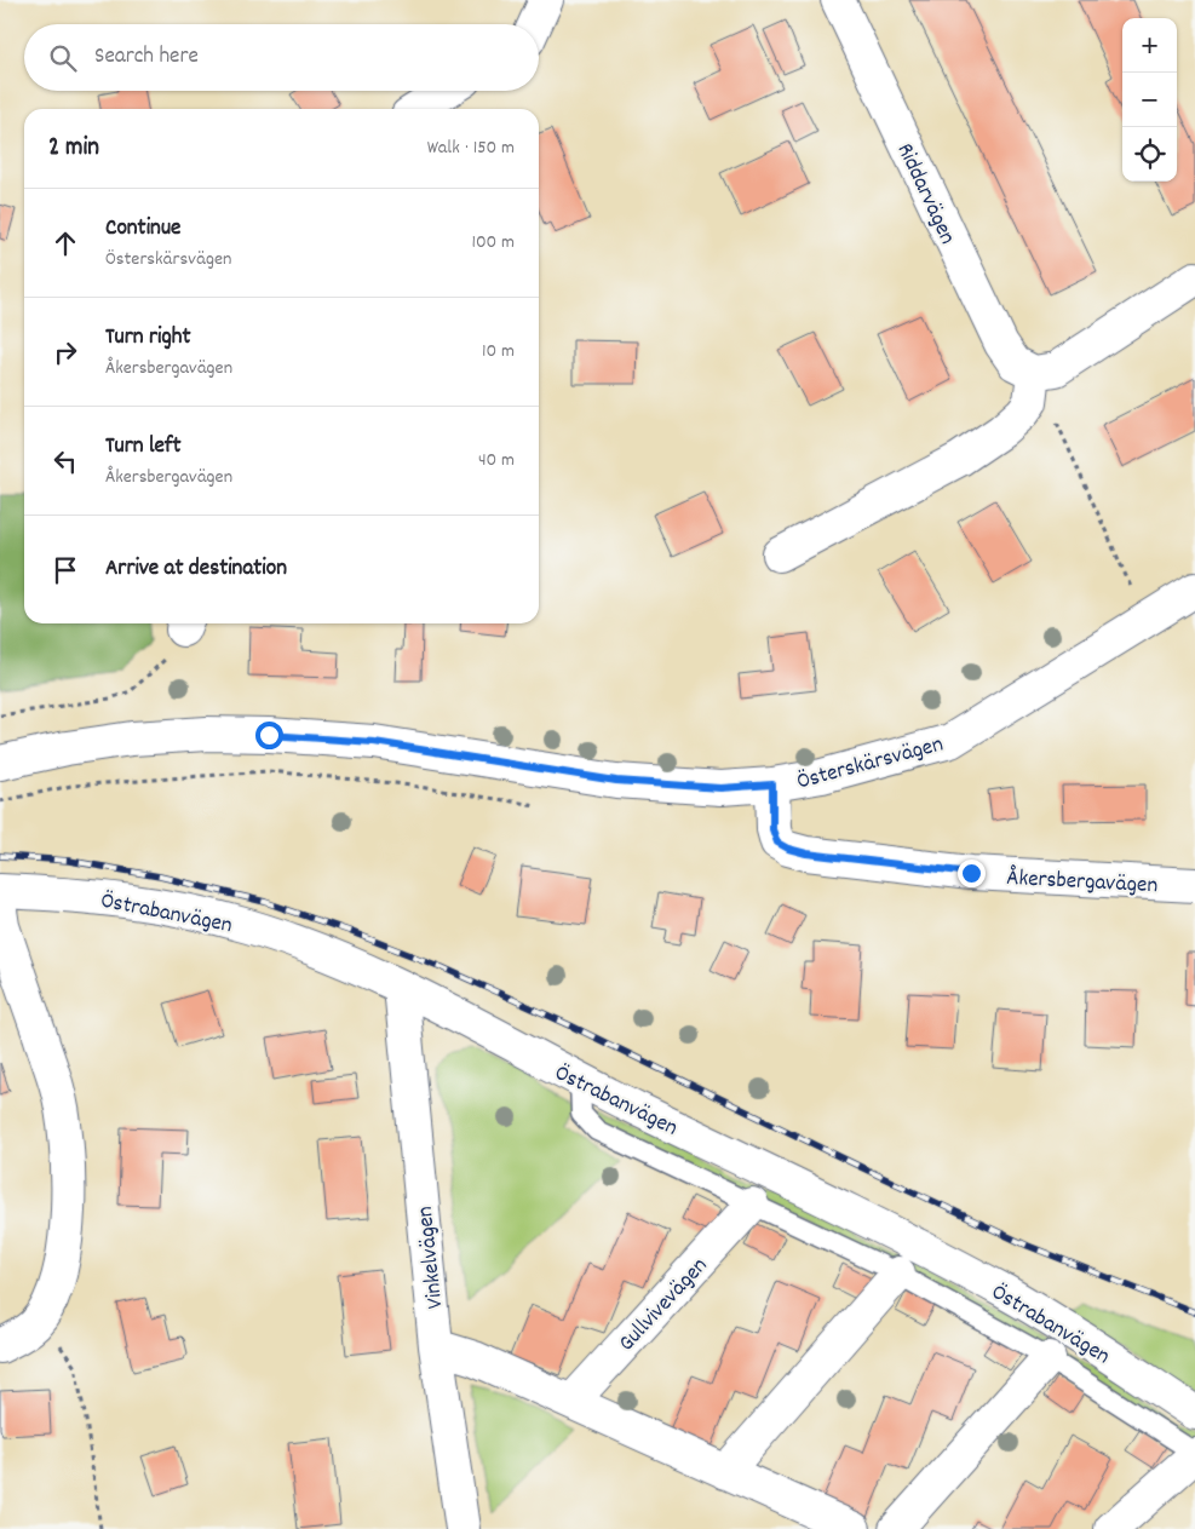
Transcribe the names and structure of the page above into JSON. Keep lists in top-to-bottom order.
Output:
{
  "streets": {
    "street": [
      "Riddarvägen",
      "Österskärsvägen",
      "Åkersbergavägen",
      "Östrabanvägen",
      "Vinkelvägen",
      "Gullvivevägen"
    ]
  },
  "crossings": [
    ["Österskärsvägen", "Åkersbergavägen"],
    ["Östrabanvägen", "Vinkelvägen"]
  ],
  "page": {
    "map_buttons": ["+", "−"],
    "search": "Search here",
    "heading": ["2 min", "Walk · 150 m"],
    "list": [
      ["Continue", "Österskärsvägen", "100 m"],
      ["Turn right", "Åkersbergavägen", "10 m"],
      ["Turn left", "Åkersbergavägen", "40 m"],
      "Arrive at destination"
    ]
  }
}
